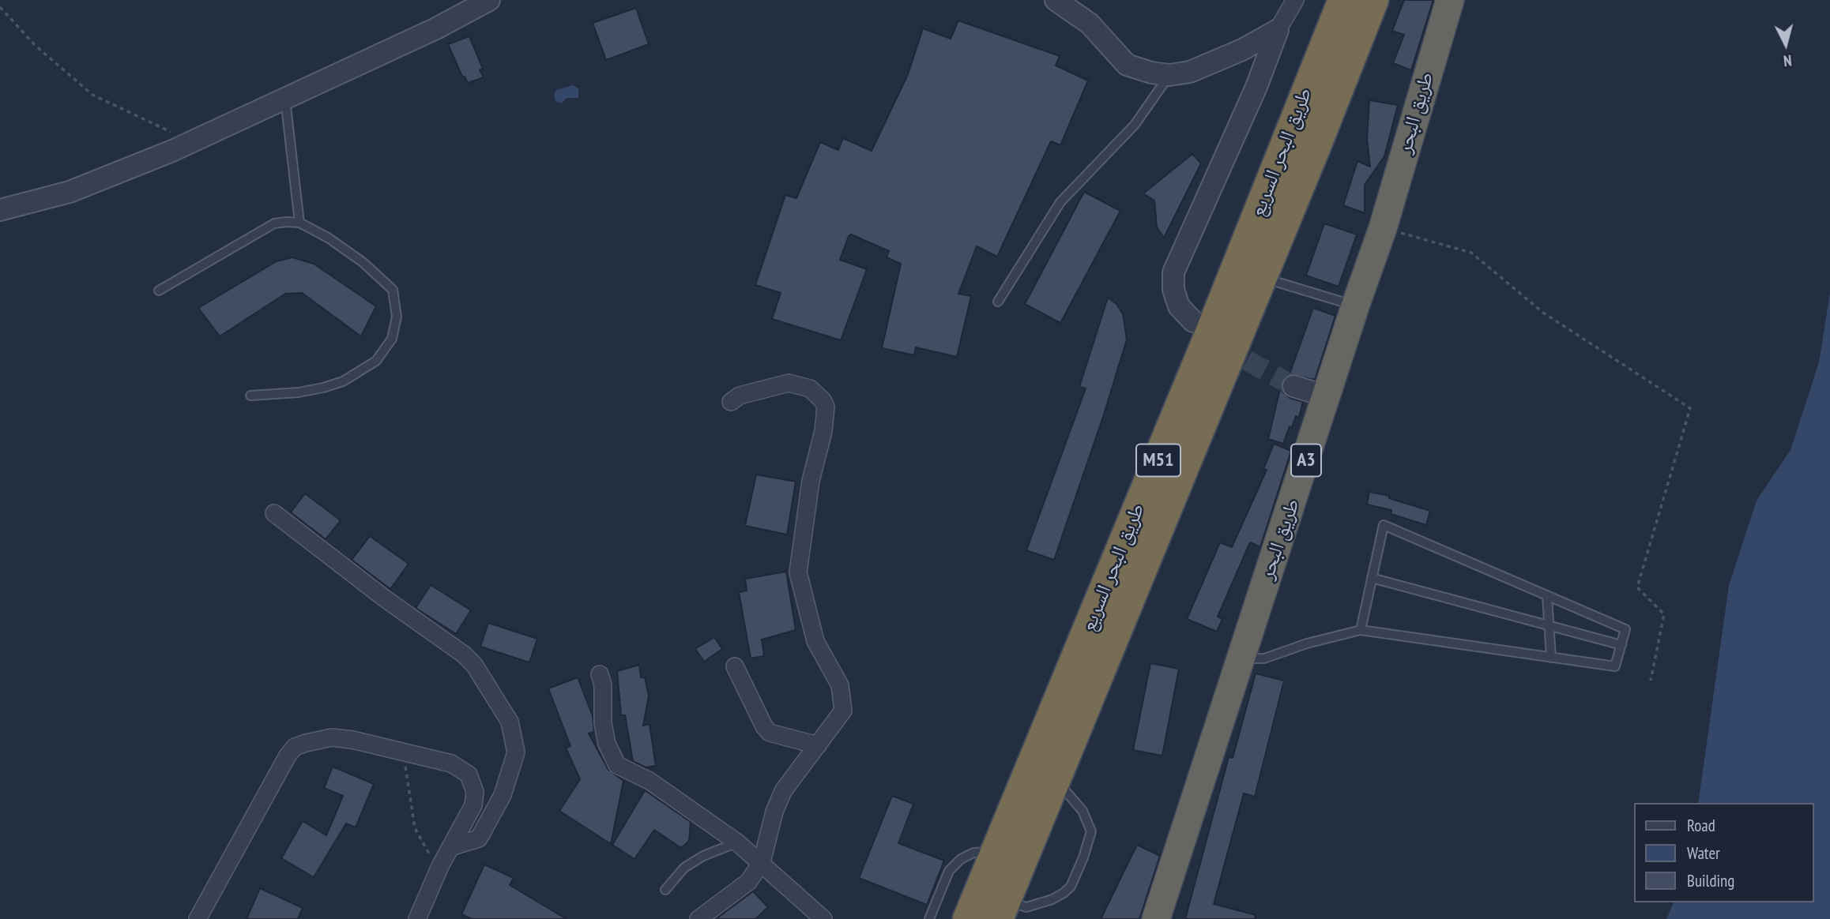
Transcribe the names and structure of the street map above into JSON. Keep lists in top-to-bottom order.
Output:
{
  "streets": {
    "highway": [
      "طريق البحر",
      "طريق البحر السريع",
      "M51",
      "A3"
    ]
  },
  "legend": ["Road", "Water", "Building"],
  "north": "bottom"
}
